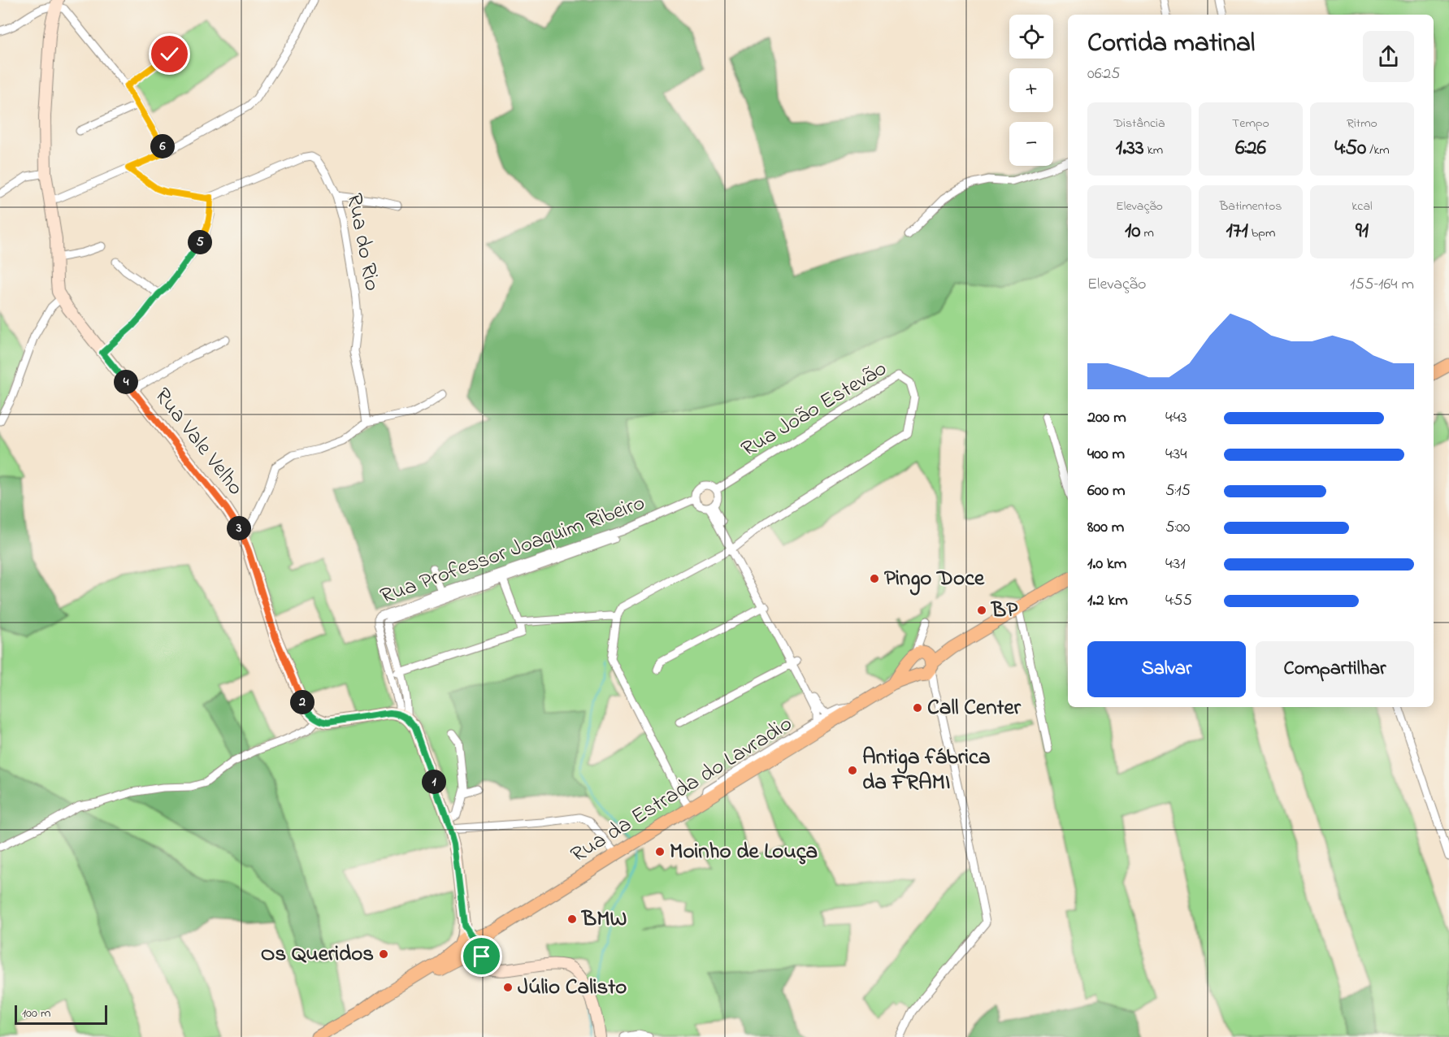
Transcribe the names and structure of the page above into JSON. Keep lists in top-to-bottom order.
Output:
{
  "streets": {
    "main road": ["Rua da Estrada do Lavradio"],
    "street": [
      "Rua do Rio",
      "Rua João Estevão",
      "Rua Vale Velho",
      "Rua Professor Joaquim Ribeiro"
    ]
  },
  "crossings": [
    ["Rua João Estevão", "Rua Professor Joaquim Ribeiro"]
  ],
  "places": [
    "Pingo Doce",
    "BP",
    "Call Center",
    "Antiga fábrica da FRAMI",
    "Moinho de Louça",
    "BMW",
    "Os Queridos",
    "Júlio Calisto"
  ],
  "scale_bar": "100 m",
  "page": {
    "map_buttons": ["+", "−"],
    "heading": ["Corrida matinal", "06:25"],
    "stats": [
      ["Distância", "1.33 km"],
      ["Tempo", "6:26"],
      ["Ritmo", "4:50 /km"],
      ["Elevação", "10 m"],
      ["Batimentos", "171 bpm"],
      ["kcal", "91"]
    ],
    "pins": [
      "6",
      "5",
      "4",
      "3",
      "2",
      "1"
    ],
    "chart": ["Elevação", "155–164 m"],
    "list": [
      {
        "name": "200 m",
        "note": "4:43"
      },
      {
        "name": "400 m",
        "note": "4:34"
      },
      {
        "name": "600 m",
        "note": "5:15"
      },
      {
        "name": "800 m",
        "note": "5:00"
      },
      {
        "name": "1.0 km",
        "note": "4:31"
      },
      {
        "name": "1.2 km",
        "note": "4:55"
      }
    ],
    "buttons": ["Salvar", "Compartilhar"],
    "scale": "100 m"
  }
}
